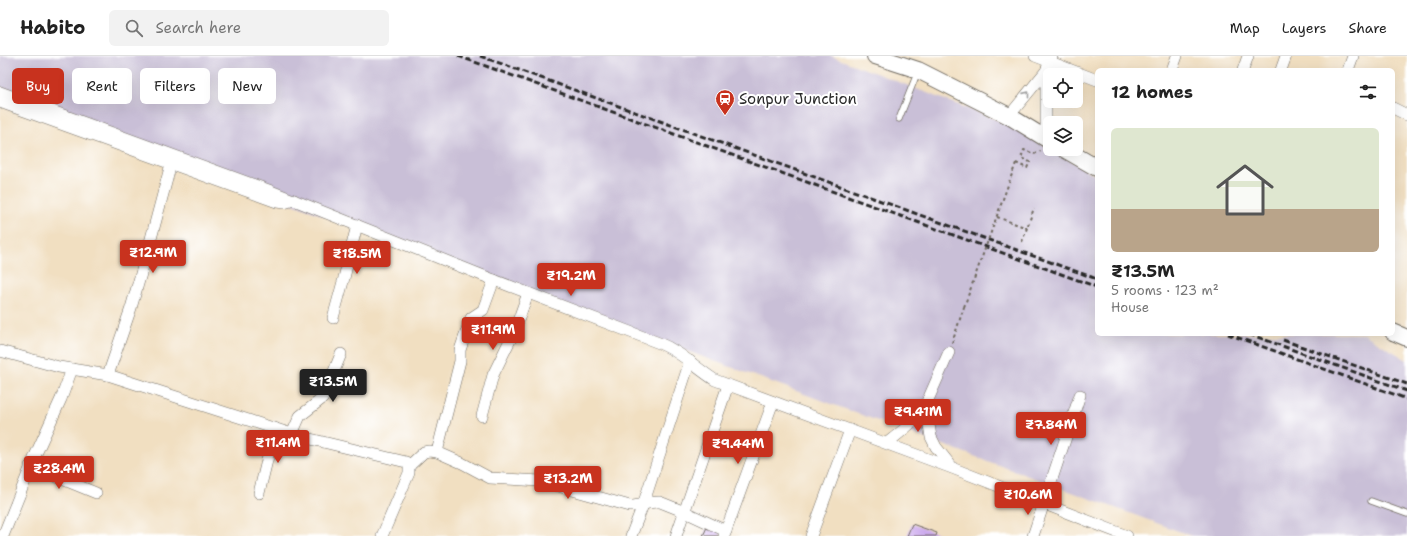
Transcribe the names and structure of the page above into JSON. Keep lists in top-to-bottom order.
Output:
{
  "places": {
    "station": ["Sonpur Junction"]
  },
  "page": {
    "header": "Habito",
    "search": "Search here",
    "nav": ["Map", "Layers", "Share"],
    "chip": [
      "Buy",
      "Rent",
      "Filters",
      "New"
    ],
    "heading": "12 homes",
    "list": [
      {
        "name": "₹13.5M",
        "note": "5 rooms · 123 m² · House"
      }
    ],
    "price": [
      "₹12.9M",
      "₹18.5M",
      "₹19.2M",
      "₹11.9M",
      "₹13.5M",
      "₹9.41M",
      "₹7.84M",
      "₹11.4M",
      "₹9.44M",
      "₹28.4M",
      "₹13.2M",
      "₹10.6M"
    ]
  }
}
